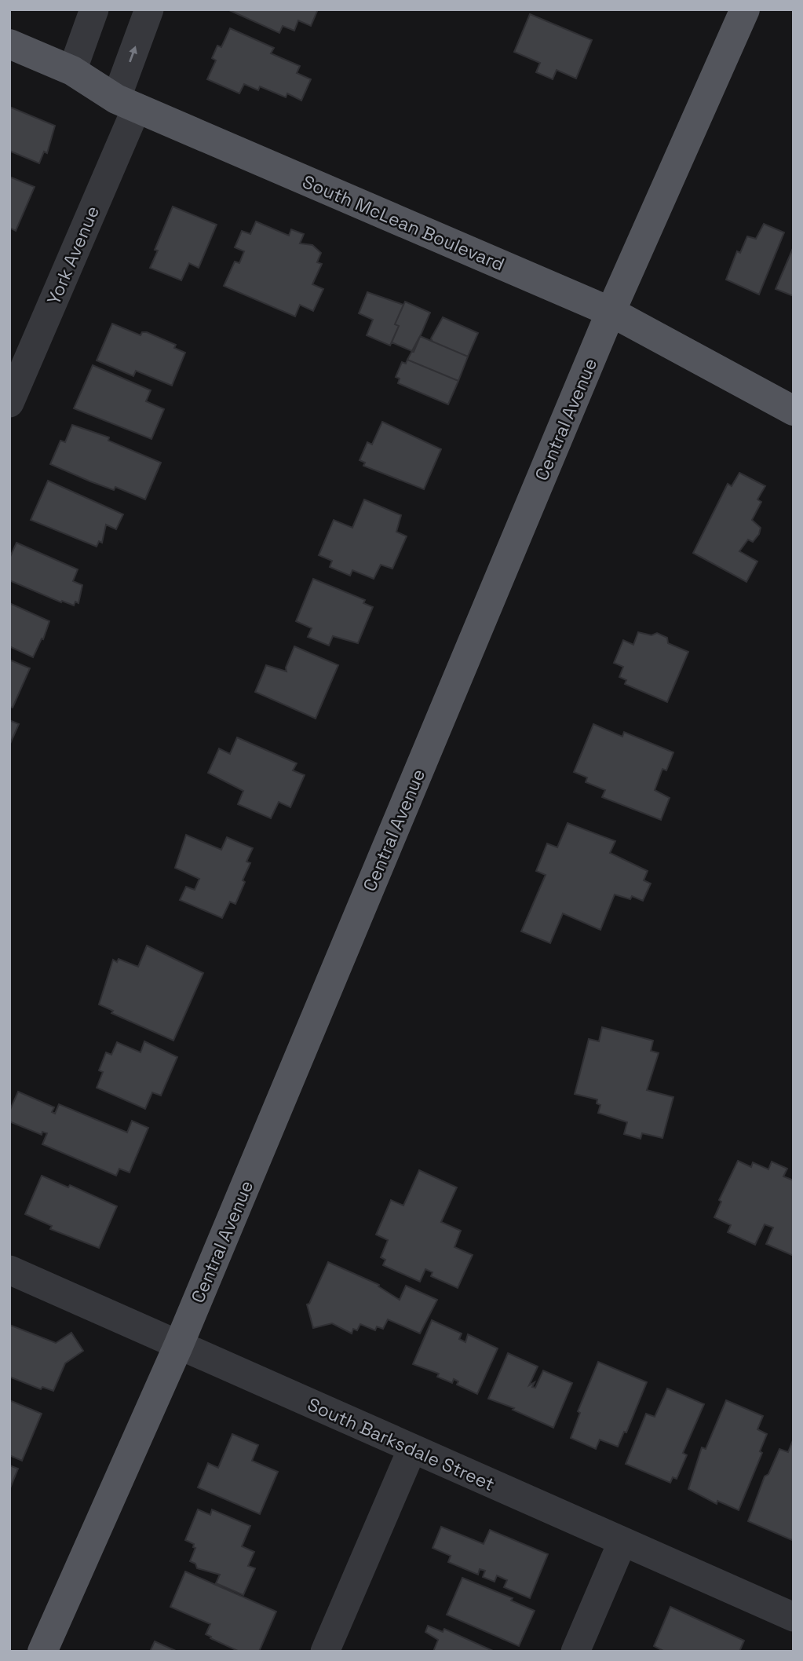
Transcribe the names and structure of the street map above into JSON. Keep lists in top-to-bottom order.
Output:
{
  "streets": {
    "main road": ["South McLean Boulevard", "Central Avenue"],
    "street": ["York Avenue", "South Barksdale Street"]
  },
  "crossings": [
    ["South McLean Boulevard", "York Avenue"],
    ["South McLean Boulevard", "Central Avenue"],
    ["Central Avenue", "South Barksdale Street"]
  ]
}
